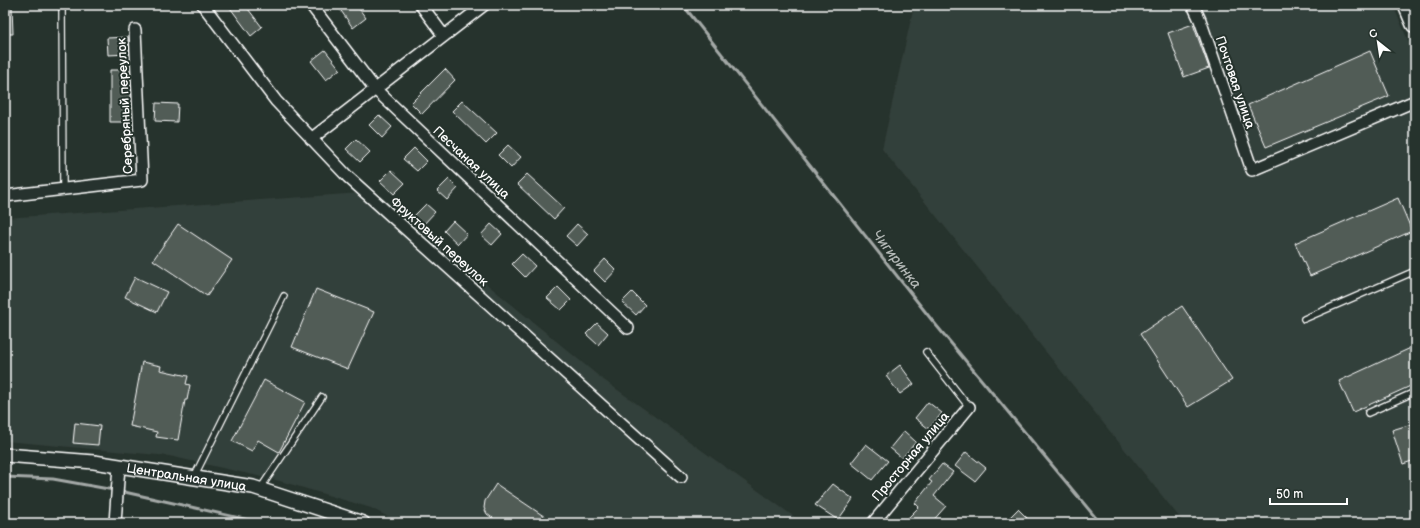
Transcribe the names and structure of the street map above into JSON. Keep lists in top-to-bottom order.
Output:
{
  "streets": {
    "street": [
      "Почтовая улица",
      "Серебряный переулок",
      "Песчаная улица",
      "Фруктовый переулок",
      "Просторная улица",
      "Центральная улица"
    ]
  },
  "water": ["Чигиринка"],
  "scale_bar": "50 m",
  "north": "top left"
}
